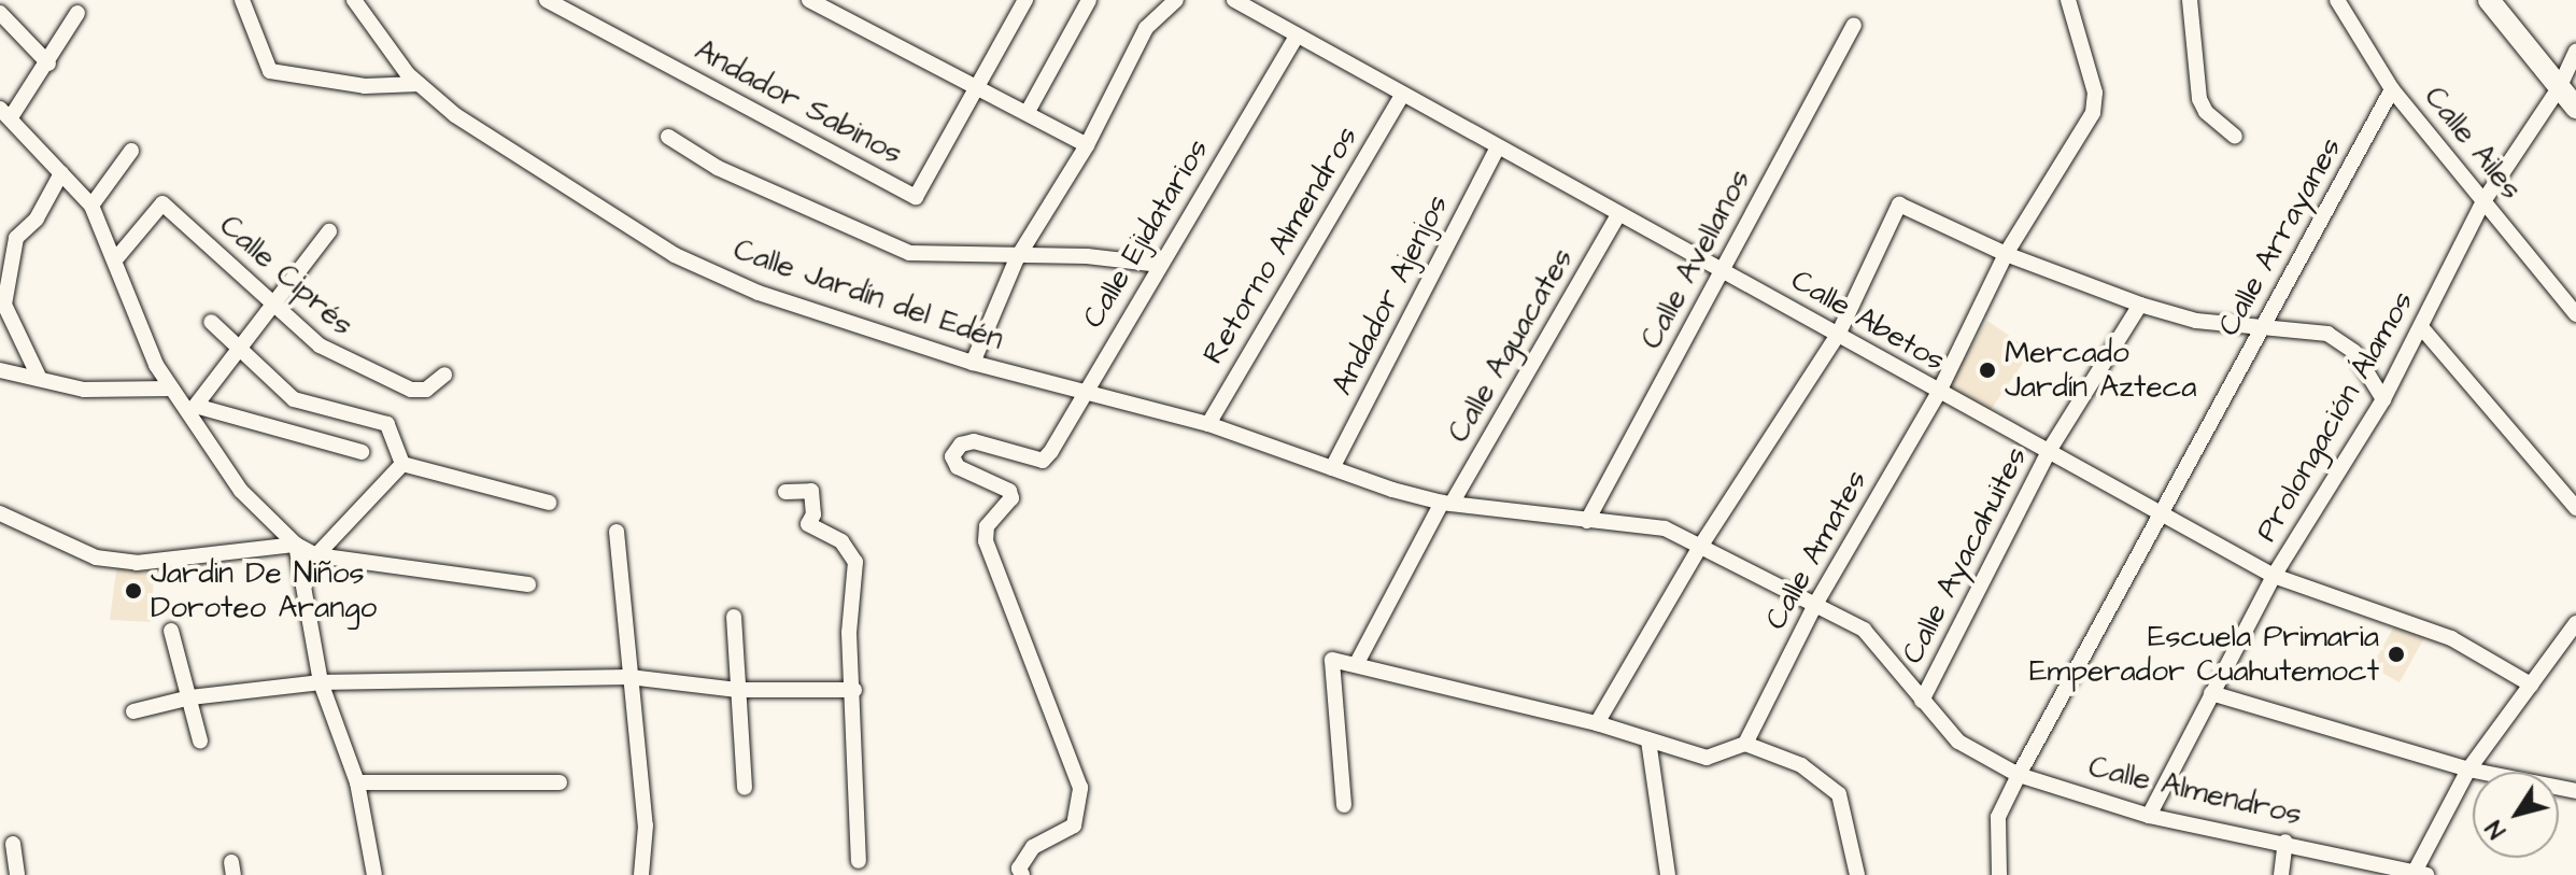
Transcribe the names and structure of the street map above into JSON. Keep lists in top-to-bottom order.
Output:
{
  "streets": {
    "street": [
      "Andador Sabinos",
      "Calle Ailes",
      "Calle Ejidatarios",
      "Calle Arrayanes",
      "Retorno Almendros",
      "Calle Avellanos",
      "Calle Ciprés",
      "Calle Jardín del Edén",
      "Andador Ajenjos",
      "Calle Abetos",
      "Calle Aguacates",
      "Prolongación Álamos",
      "Calle Amates",
      "Calle Ayacahuites",
      "Calle Almendros"
    ]
  },
  "crossings": [
    ["Calle Ailes", "Calle Arrayanes"],
    ["Calle Ailes", "Prolongación Álamos"],
    ["Calle Ejidatarios", "Calle Jardín del Edén"],
    ["Calle Ejidatarios", "Calle Abetos"],
    ["Calle Arrayanes", "Calle Abetos"],
    ["Calle Arrayanes", "Calle Almendros"],
    ["Retorno Almendros", "Calle Jardín del Edén"],
    ["Retorno Almendros", "Calle Abetos"],
    ["Calle Avellanos", "Calle Abetos"],
    ["Calle Avellanos", "Calle Almendros"],
    ["Calle Jardín del Edén", "Andador Ajenjos"],
    ["Calle Jardín del Edén", "Calle Aguacates"],
    ["Calle Jardín del Edén", "Calle Almendros"],
    ["Andador Ajenjos", "Calle Abetos"],
    ["Calle Abetos", "Calle Aguacates"],
    ["Calle Abetos", "Prolongación Álamos"],
    ["Calle Abetos", "Calle Amates"],
    ["Calle Abetos", "Calle Ayacahuites"],
    ["Calle Aguacates", "Calle Almendros"],
    ["Prolongación Álamos", "Calle Almendros"],
    ["Calle Amates", "Calle Almendros"],
    ["Calle Ayacahuites", "Calle Almendros"]
  ],
  "places": ["Mercado Jardín Azteca", "Jardin De Niños Doroteo Arango", "Escuela Primaria Emperador Cuahutemoct"],
  "north": "bottom left"
}
